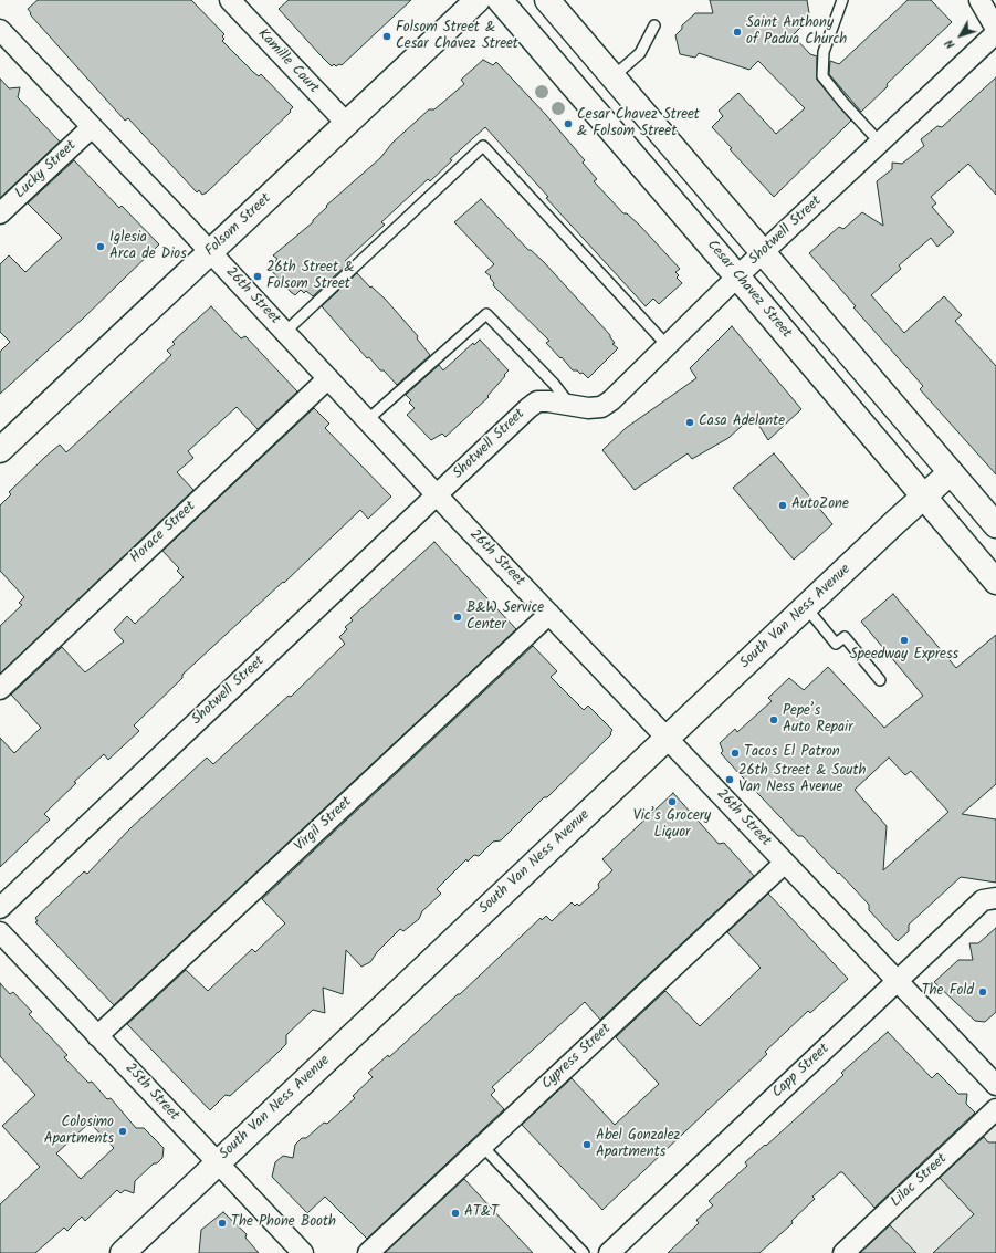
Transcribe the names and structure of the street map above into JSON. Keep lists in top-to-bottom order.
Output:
{
  "streets": {
    "main road": ["Folsom Street", "Cesar Chavez Street", "South Van Ness Avenue"],
    "street": [
      "Kamille Court",
      "Lucky Street",
      "Shotwell Street",
      "26th Street",
      "Horace Street",
      "Virgil Street",
      "Cypress Street",
      "Capp Street",
      "25th Street",
      "Lilac Street"
    ]
  },
  "crossings": [
    ["Kamille Court", "Folsom Street"],
    ["Lucky Street", "26th Street"],
    ["Folsom Street", "26th Street"],
    ["Shotwell Street", "Cesar Chavez Street"],
    ["Shotwell Street", "26th Street"],
    ["Cesar Chavez Street", "South Van Ness Avenue"],
    ["26th Street", "Horace Street"],
    ["26th Street", "South Van Ness Avenue"],
    ["26th Street", "Virgil Street"],
    ["26th Street", "Cypress Street"],
    ["26th Street", "Capp Street"],
    ["South Van Ness Avenue", "25th Street"],
    ["Virgil Street", "25th Street"]
  ],
  "places": [
    "Saint Anthony of Padua Church",
    "Folsom Street & Cesar Chavez Street",
    "Cesar Chavez Street & Folsom Street",
    "Iglesia Arca de Dios",
    "26th Street & Folsom Street",
    "Casa Adelante",
    "AutoZone",
    "B&W Service Center",
    "Speedway Express",
    "Pepe’s Auto Repair",
    "Tacos El Patron",
    "26th Street & South Van Ness Avenue",
    "Vic’s Grocery Liquor",
    "The Fold",
    "Colosimo Apartments",
    "Abel Gonzalez Apartments",
    "AT&T",
    "The Phone Booth"
  ],
  "north": "bottom left"
}
